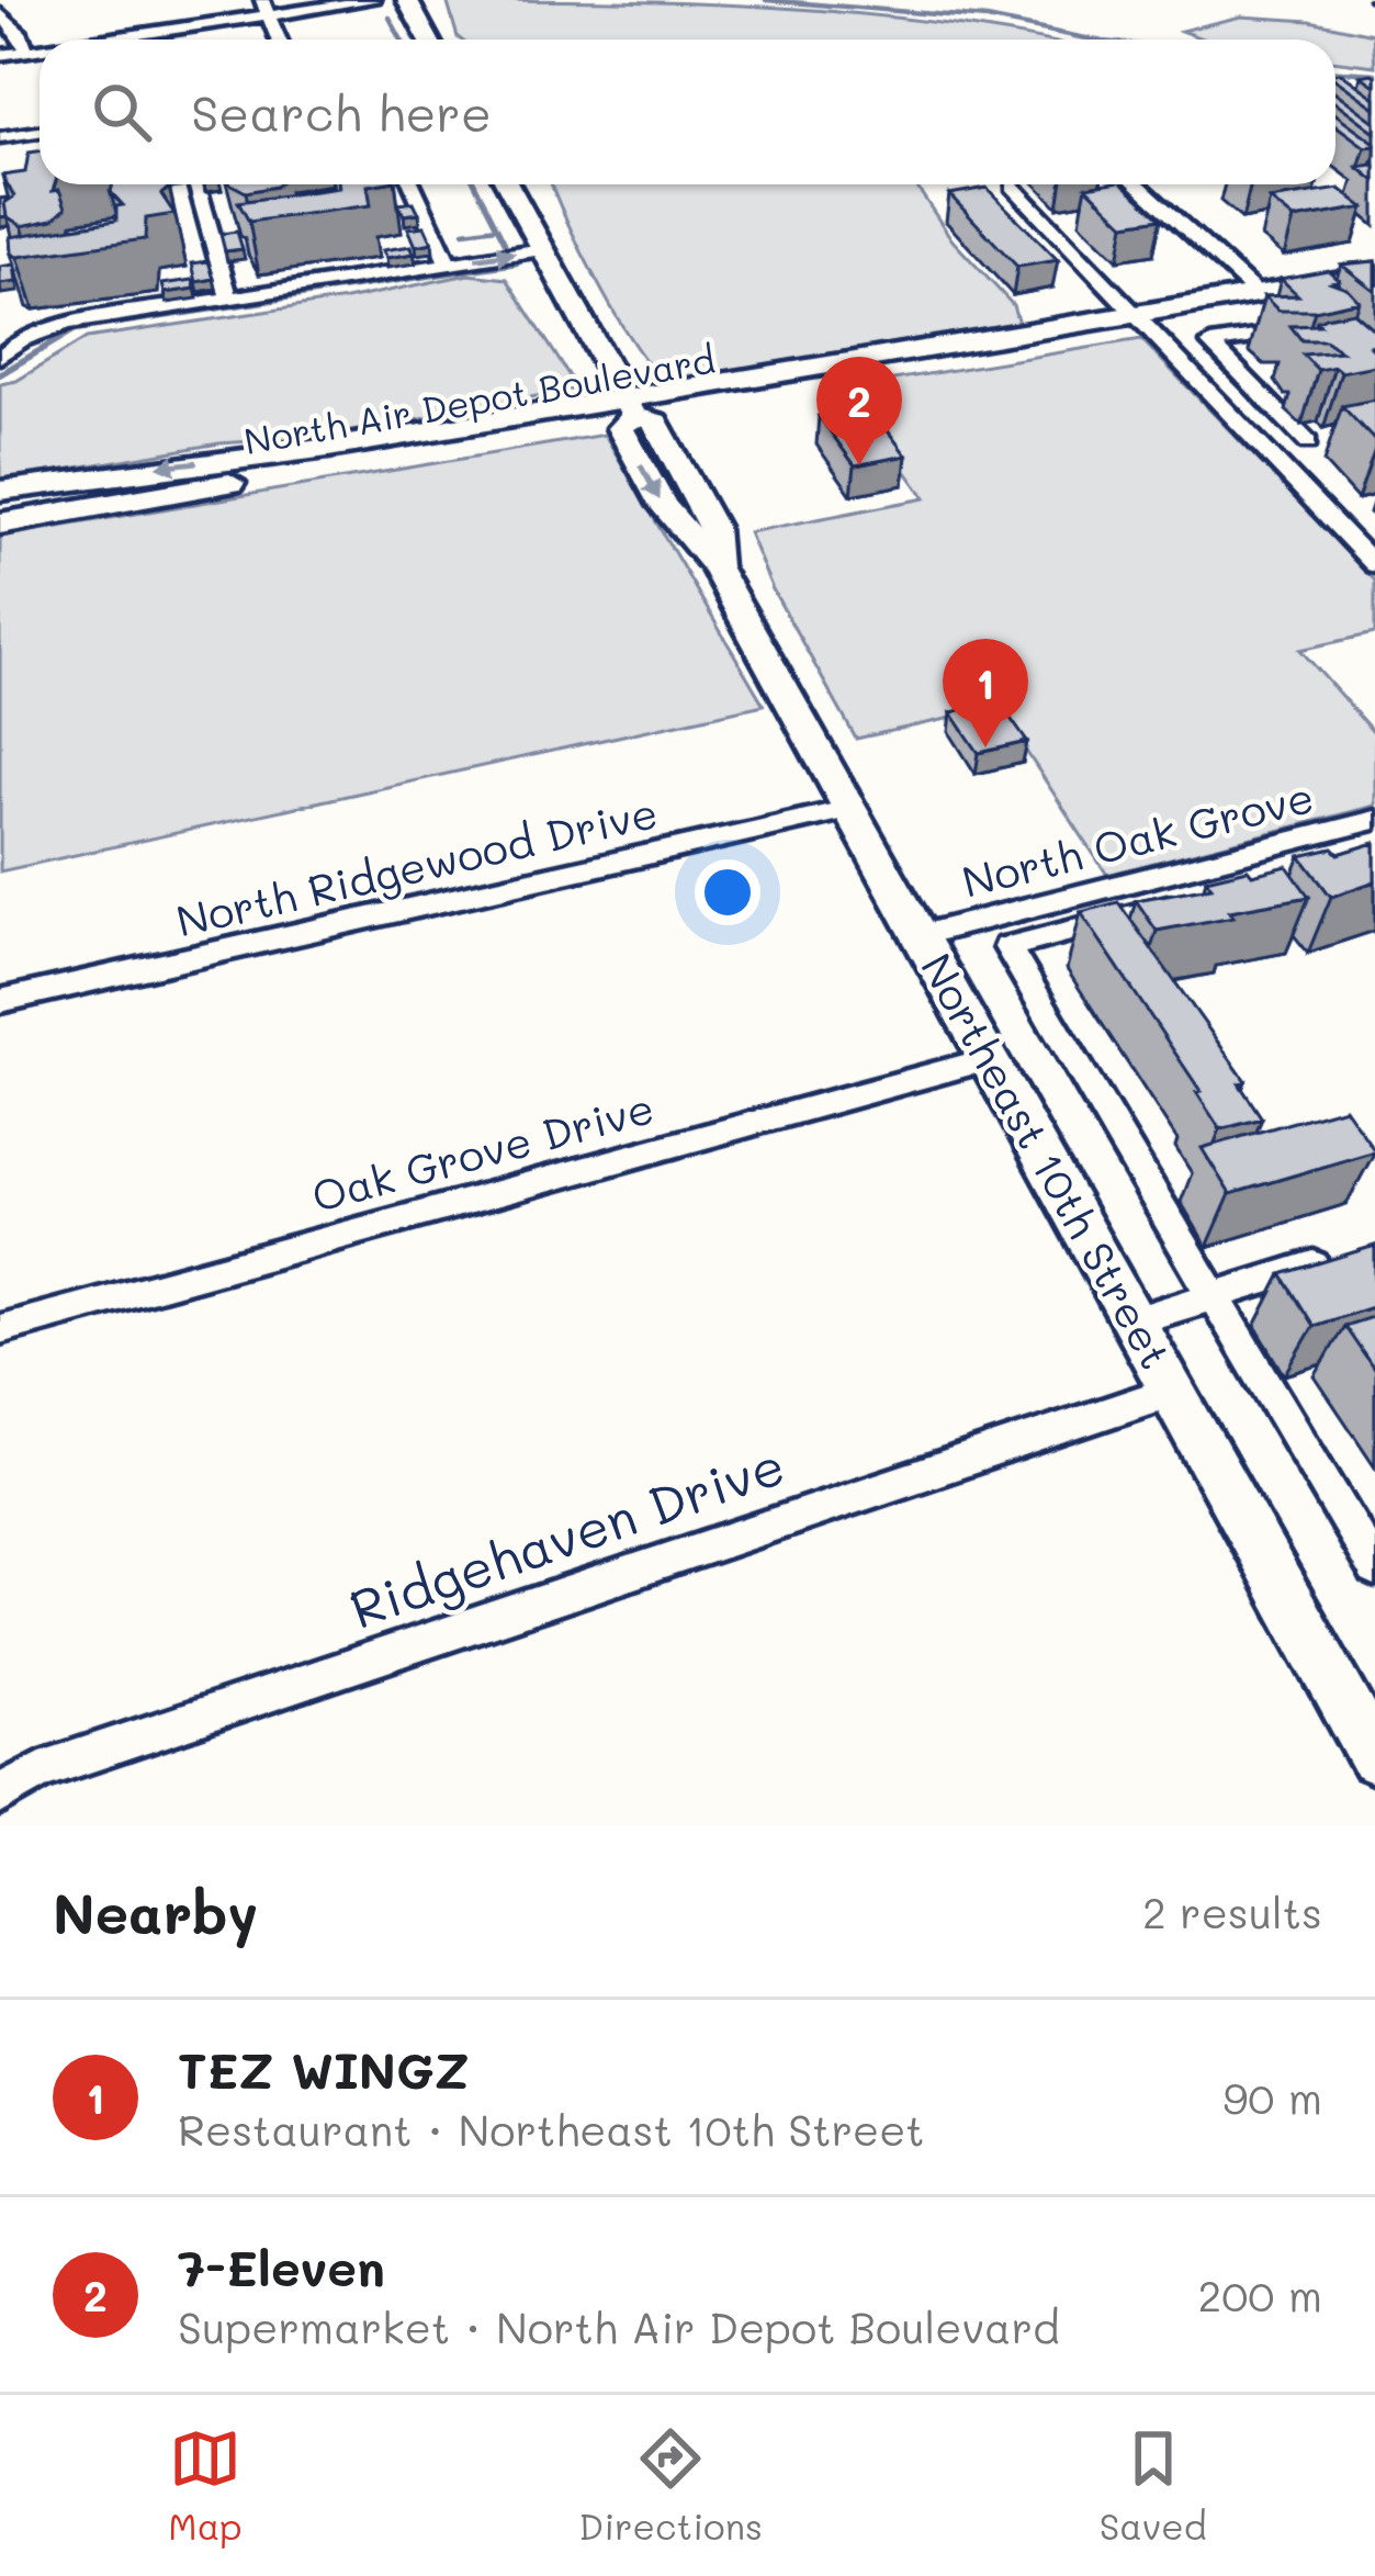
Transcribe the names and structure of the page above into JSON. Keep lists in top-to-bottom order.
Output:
{
  "streets": {
    "main road": ["North Air Depot Boulevard", "Northeast 10th Street"],
    "street": [
      "North Oak Grove",
      "North Ridgewood Drive",
      "Oak Grove Drive",
      "Ridgehaven Drive"
    ]
  },
  "crossings": [
    ["North Air Depot Boulevard", "Northeast 10th Street"],
    ["North Oak Grove", "Northeast 10th Street"],
    ["North Ridgewood Drive", "Northeast 10th Street"],
    ["Oak Grove Drive", "Northeast 10th Street"],
    ["Northeast 10th Street", "Ridgehaven Drive"]
  ],
  "page": {
    "search": "Search here",
    "pins": ["2", "1"],
    "heading": ["Nearby", "2 results"],
    "list": [
      {
        "mark": "1",
        "name": "TEZ WINGZ",
        "note": "Restaurant · Northeast 10th Street",
        "value": "90 m"
      },
      {
        "mark": "2",
        "name": "7-Eleven",
        "note": "Supermarket · North Air Depot Boulevard",
        "value": "200 m"
      }
    ],
    "nav": ["Map", "Directions", "Saved"]
  }
}
